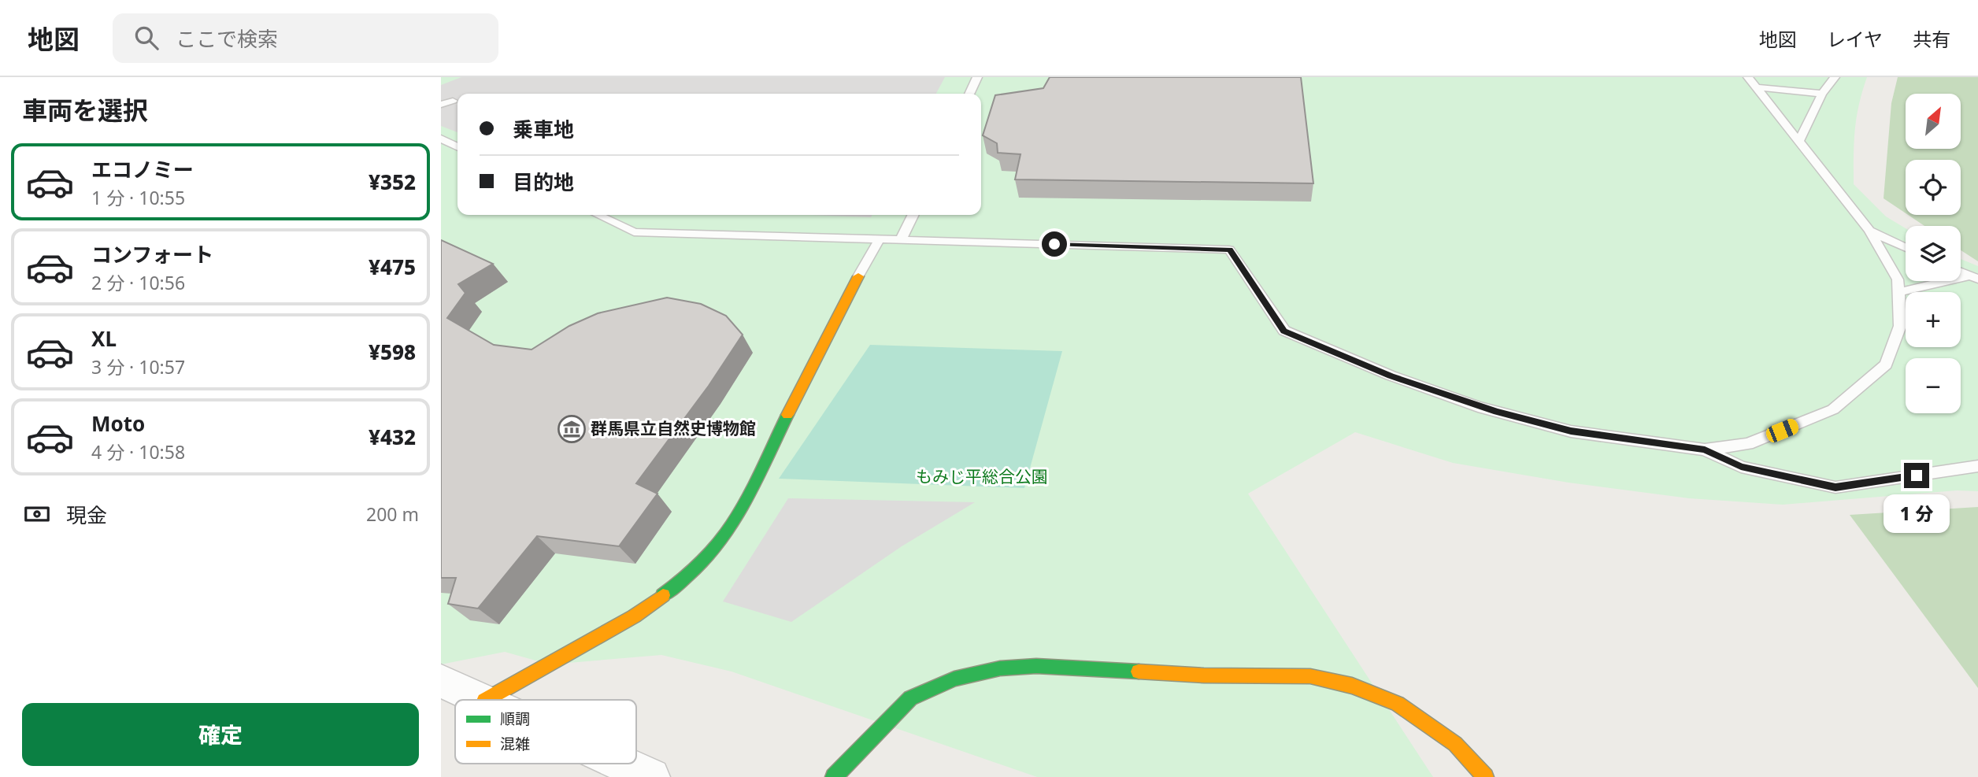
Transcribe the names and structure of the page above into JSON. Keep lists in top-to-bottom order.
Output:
{
  "parks": ["もみじ平総合公園"],
  "places": {
    "museum": ["群馬県立自然史博物館"]
  },
  "legend": ["順調", "混雑"],
  "north": "top right",
  "page": {
    "header": "地図",
    "search": "ここで検索",
    "nav": ["地図", "レイヤ", "共有"],
    "heading": "車両を選択",
    "map_buttons": ["+", "−"],
    "banner": ["乗車地", "目的地"],
    "list": [
      {
        "name": "エコノミー",
        "note": "1 分 · 10:55",
        "value": "¥352"
      },
      {
        "name": "コンフォート",
        "note": "2 分 · 10:56",
        "value": "¥475"
      },
      {
        "name": "XL",
        "note": "3 分 · 10:57",
        "value": "¥598"
      },
      {
        "name": "Moto",
        "note": "4 分 · 10:58",
        "value": "¥432"
      }
    ],
    "pay": ["現金", "200 m"],
    "bubble": "1 分",
    "buttons": "確定"
  }
}
